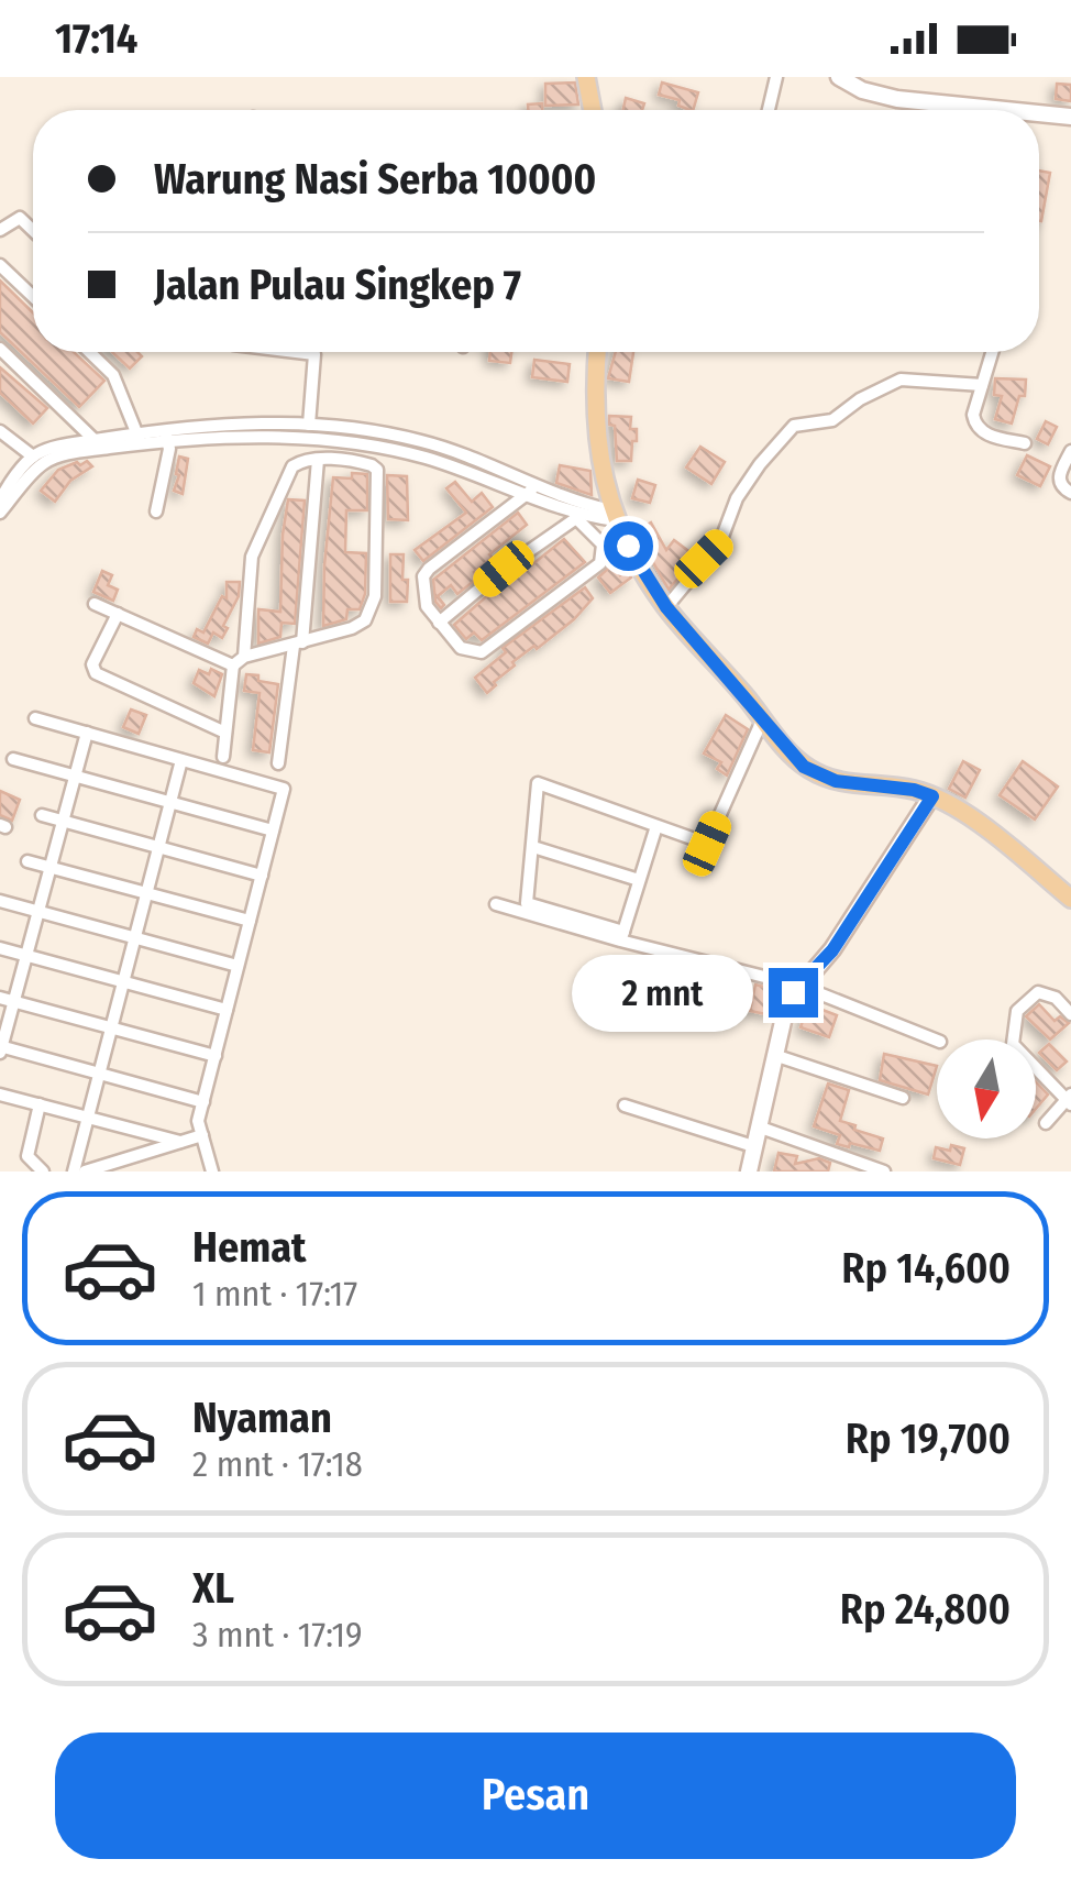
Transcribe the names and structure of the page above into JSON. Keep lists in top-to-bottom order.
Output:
{
  "north": "bottom",
  "page": {
    "status": "17:14",
    "banner": ["Warung Nasi Serba 10000", "Jalan Pulau Singkep 7"],
    "bubble": "2 mnt",
    "list": [
      {
        "name": "Hemat",
        "note": "1 mnt · 17:17",
        "value": "Rp 14,600"
      },
      {
        "name": "Nyaman",
        "note": "2 mnt · 17:18",
        "value": "Rp 19,700"
      },
      {
        "name": "XL",
        "note": "3 mnt · 17:19",
        "value": "Rp 24,800"
      }
    ],
    "buttons": "Pesan"
  }
}
